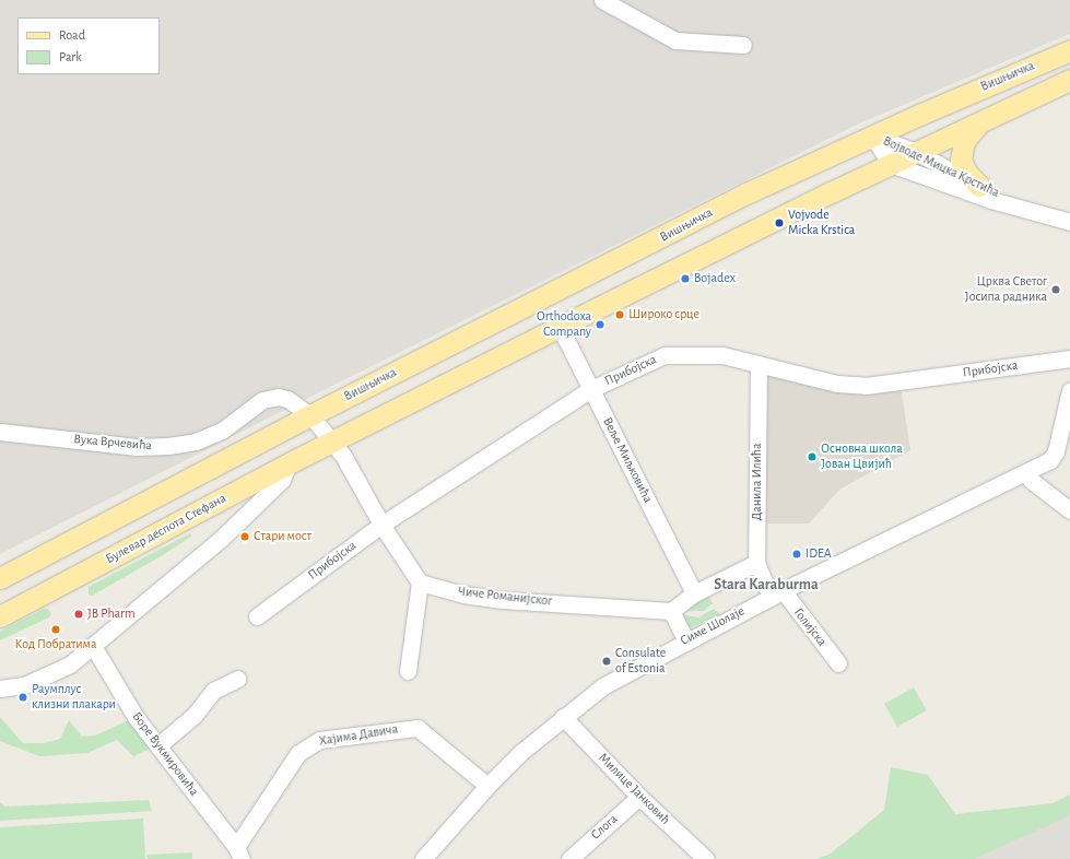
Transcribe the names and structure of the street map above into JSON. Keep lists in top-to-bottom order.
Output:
{
  "streets": {
    "main road": ["Вишњичка", "Булевар деспота Стефана"],
    "street": [
      "Војводе Мицка Крстића",
      "Прибојска",
      "Вука Врчевића",
      "Веље Миљковића",
      "Данила Илића",
      "Чиче Романијског",
      "Симе Шолаје",
      "Голијска",
      "Хајима Давича",
      "Боре Вукмировића",
      "Милице Јанковић",
      "Слога"
    ]
  },
  "crossings": [
    ["Вишњичка", "Војводе Мицка Крстића"],
    ["Вишњичка", "Вука Врчевића"],
    ["Прибојска", "Веље Миљковића"],
    ["Прибојска", "Данила Илића"],
    ["Вука Врчевића", "Булевар деспота Стефана"],
    ["Данила Илића", "Симе Шолаје"],
    ["Данила Илића", "Голијска"],
    ["Симе Шолаје", "Голијска"],
    ["Симе Шолаје", "Хајима Давича"],
    ["Симе Шолаје", "Милице Јанковић"],
    ["Хајима Давича", "Боре Вукмировића"],
    ["Милице Јанковић", "Слога"]
  ],
  "districts": ["Stara Karaburma"],
  "places": [
    "Vojvode Micka Krstica",
    "Bojadex",
    "Црква Светог Јосипа радника",
    "Широко срце",
    "Orthodoxa Company",
    "Основна школа Јован Цвијић",
    "Стари мост",
    "IDEA",
    "JB Pharm",
    "Код Побратима",
    "Consulate of Estonia",
    "Раумплус клизни плакари"
  ],
  "legend": ["Road", "Park"]
}
